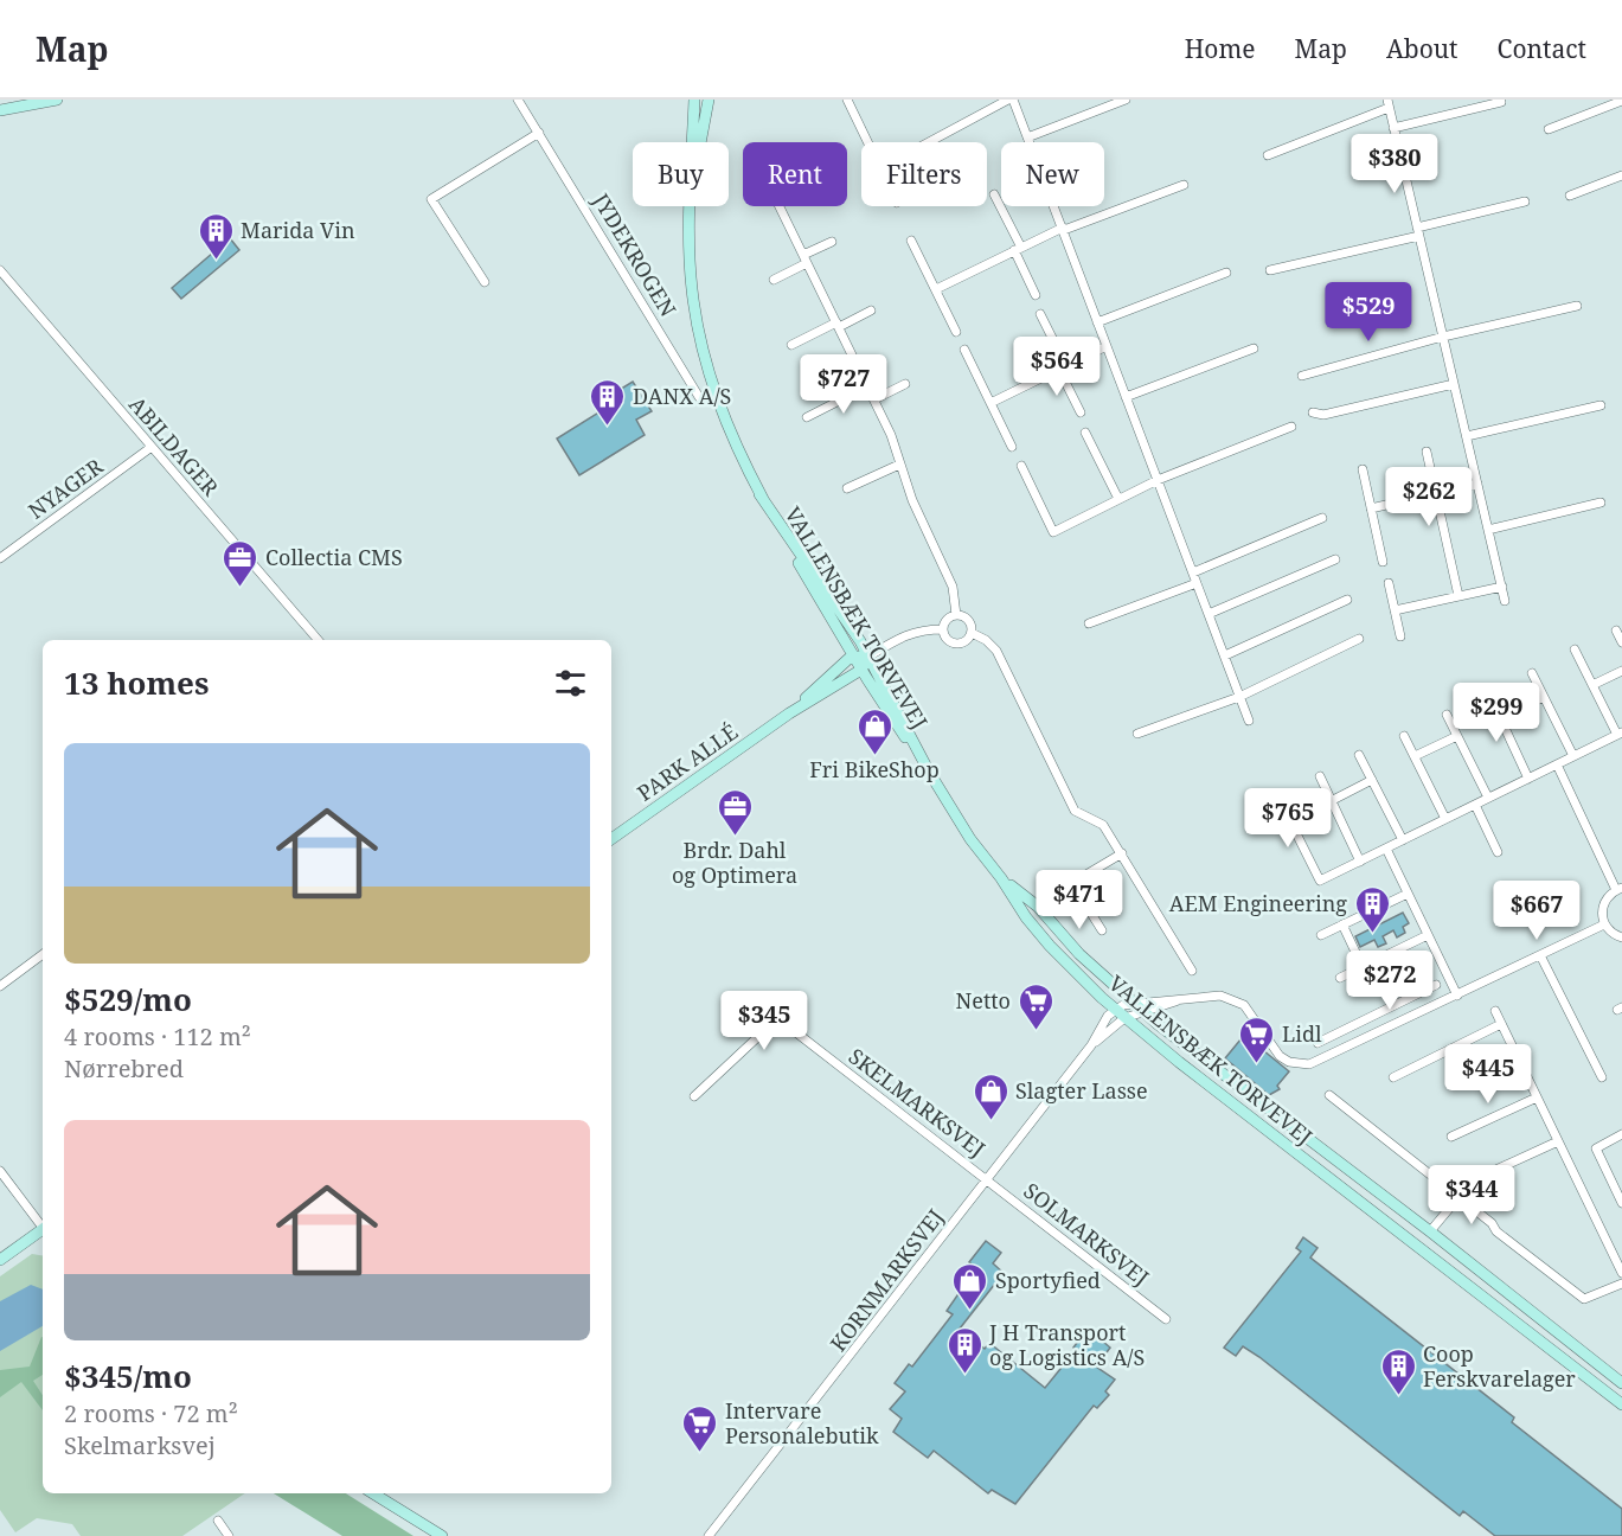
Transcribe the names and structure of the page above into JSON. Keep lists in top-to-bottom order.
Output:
{
  "streets": {
    "street": [
      "JYDEKROGEN",
      "ABILDAGER",
      "NYAGER",
      "VALLENSBÆK TORVEVEJ",
      "PARK ALLÉ",
      "SKELMARKSVEJ",
      "SOLMARKSVEJ",
      "KORNMARKSVEJ"
    ]
  },
  "crossings": [
    ["ABILDAGER", "NYAGER"],
    ["VALLENSBÆK TORVEVEJ", "PARK ALLÉ"],
    ["VALLENSBÆK TORVEVEJ", "KORNMARKSVEJ"],
    ["SKELMARKSVEJ", "SOLMARKSVEJ"],
    ["SKELMARKSVEJ", "KORNMARKSVEJ"],
    ["SOLMARKSVEJ", "KORNMARKSVEJ"]
  ],
  "places": {
    "building": [
      "Marida Vin",
      "DANX A/S",
      "AEM Engineering",
      "J H Transport og Logistics A/S",
      "Coop Ferskvarelager"
    ],
    "office": ["Collectia CMS", "Brdr. Dahl og Optimera"],
    "shop": ["Fri BikeShop", "Slagter Lasse", "Sportyfied"],
    "supermarket": ["Netto", "Lidl", "Intervare Personalebutik"]
  },
  "page": {
    "header": "Map",
    "nav": [
      "Home",
      "Map",
      "About",
      "Contact"
    ],
    "price": [
      "$380",
      "$529",
      "$564",
      "$727",
      "$262",
      "$299",
      "$765",
      "$471",
      "$667",
      "$272",
      "$345",
      "$445",
      "$344"
    ],
    "chip": [
      "Buy",
      "Rent",
      "Filters",
      "New"
    ],
    "heading": "13 homes",
    "list": [
      {
        "name": "$529/mo",
        "note": "4 rooms · 112 m² · Nørrebred"
      },
      {
        "name": "$345/mo",
        "note": "2 rooms · 72 m² · Skelmarksvej"
      }
    ]
  }
}
